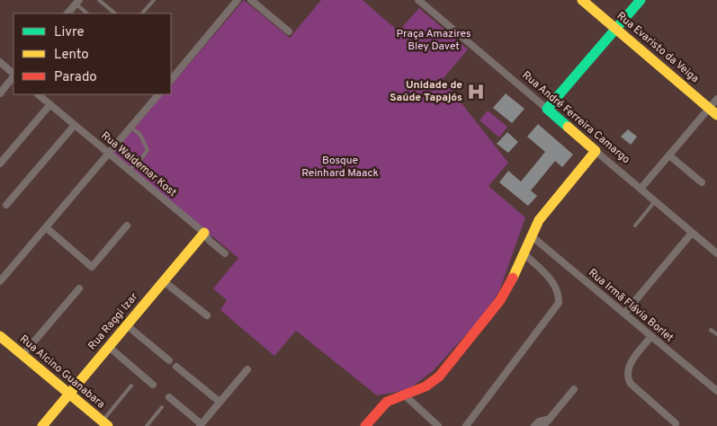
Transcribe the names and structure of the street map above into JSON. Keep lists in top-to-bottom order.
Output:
{
  "streets": {
    "street": [
      "Rua Evaristo da Veiga",
      "Rua André Ferreira Camargo",
      "Rua Waldemar Kost",
      "Rua Irmã Flávia Borlet",
      "Rua Raggi Izar",
      "Rua Alcino Guanabara"
    ]
  },
  "crossings": [
    ["Rua Waldemar Kost", "Rua Raggi Izar"],
    ["Rua Raggi Izar", "Rua Alcino Guanabara"]
  ],
  "parks": ["Praça Amazires Bley Davet", "Bosque Reinhard Maack"],
  "places": {
    "hospital": ["Unidade de Saúde Tapajós"]
  },
  "legend": ["Livre", "Lento", "Parado"]
}
